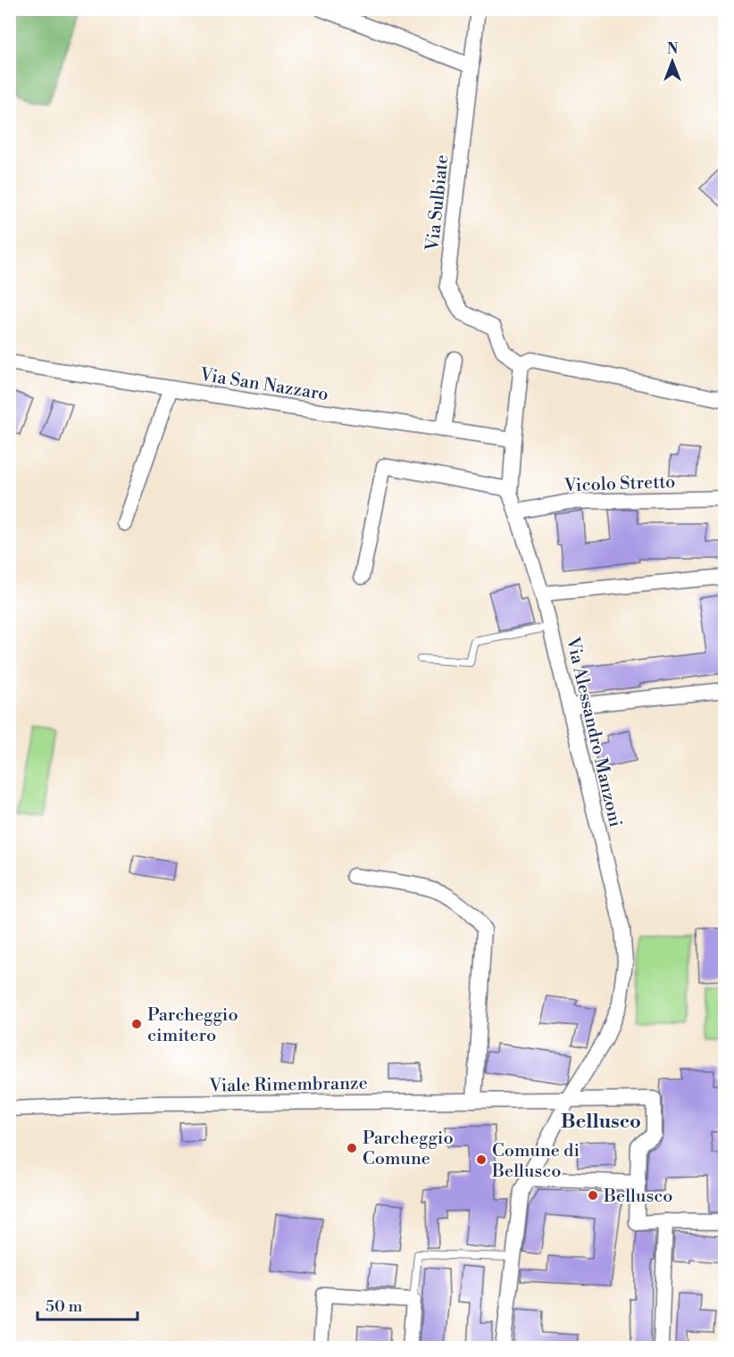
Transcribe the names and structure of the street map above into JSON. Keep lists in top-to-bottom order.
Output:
{
  "streets": {
    "street": [
      "Via Sulbiate",
      "Via San Nazzaro",
      "Vicolo Stretto",
      "Via Alessandro Manzoni",
      "Viale Rimembranze"
    ]
  },
  "crossings": [
    ["Via Sulbiate", "Via Alessandro Manzoni"],
    ["Via San Nazzaro", "Via Alessandro Manzoni"],
    ["Vicolo Stretto", "Via Alessandro Manzoni"],
    ["Via Alessandro Manzoni", "Viale Rimembranze"]
  ],
  "districts": ["Bellusco"],
  "places": [
    "Parcheggio cimitero",
    "Parcheggio Comune",
    "Comune di Bellusco",
    "Bellusco"
  ],
  "scale_bar": "50 m",
  "north": "top"
}
